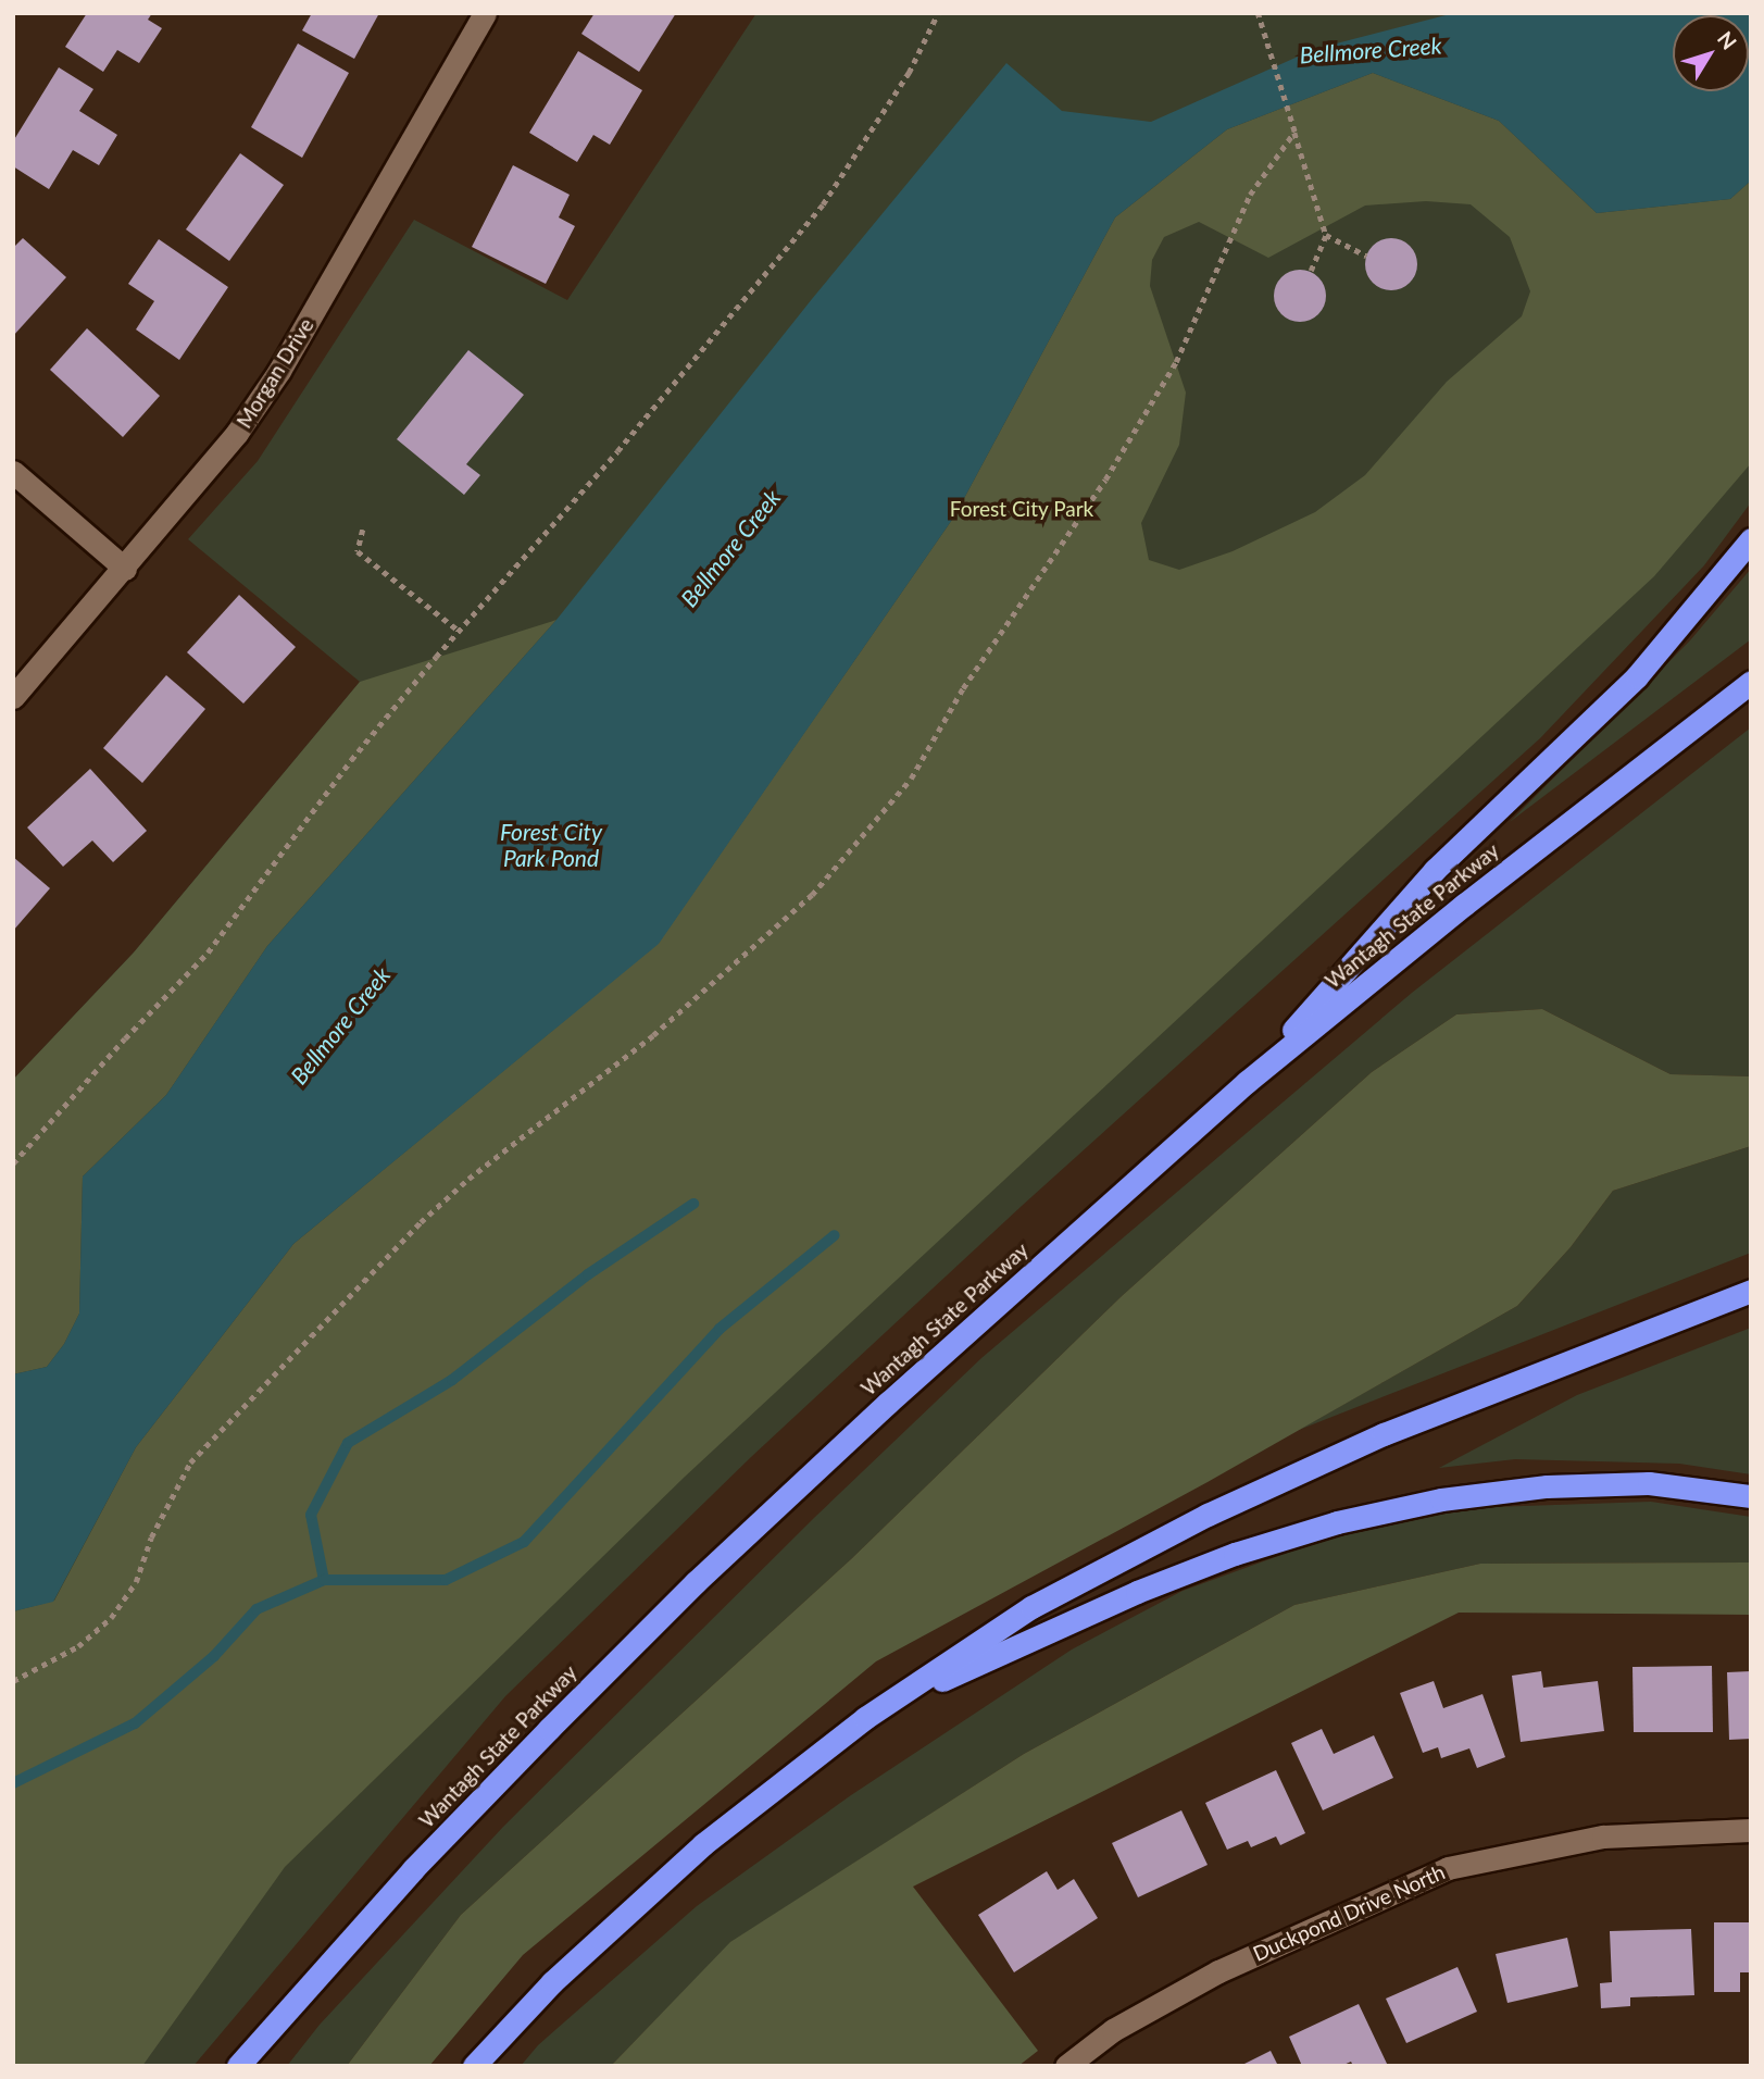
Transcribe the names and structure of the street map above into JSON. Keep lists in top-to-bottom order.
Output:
{
  "streets": {
    "highway": ["Wantagh State Parkway"],
    "street": ["Morgan Drive", "Duckpond Drive North"]
  },
  "water": ["Bellmore Creek", "Forest City Park Pond"],
  "parks": ["Forest City Park"],
  "north": "top right"
}
